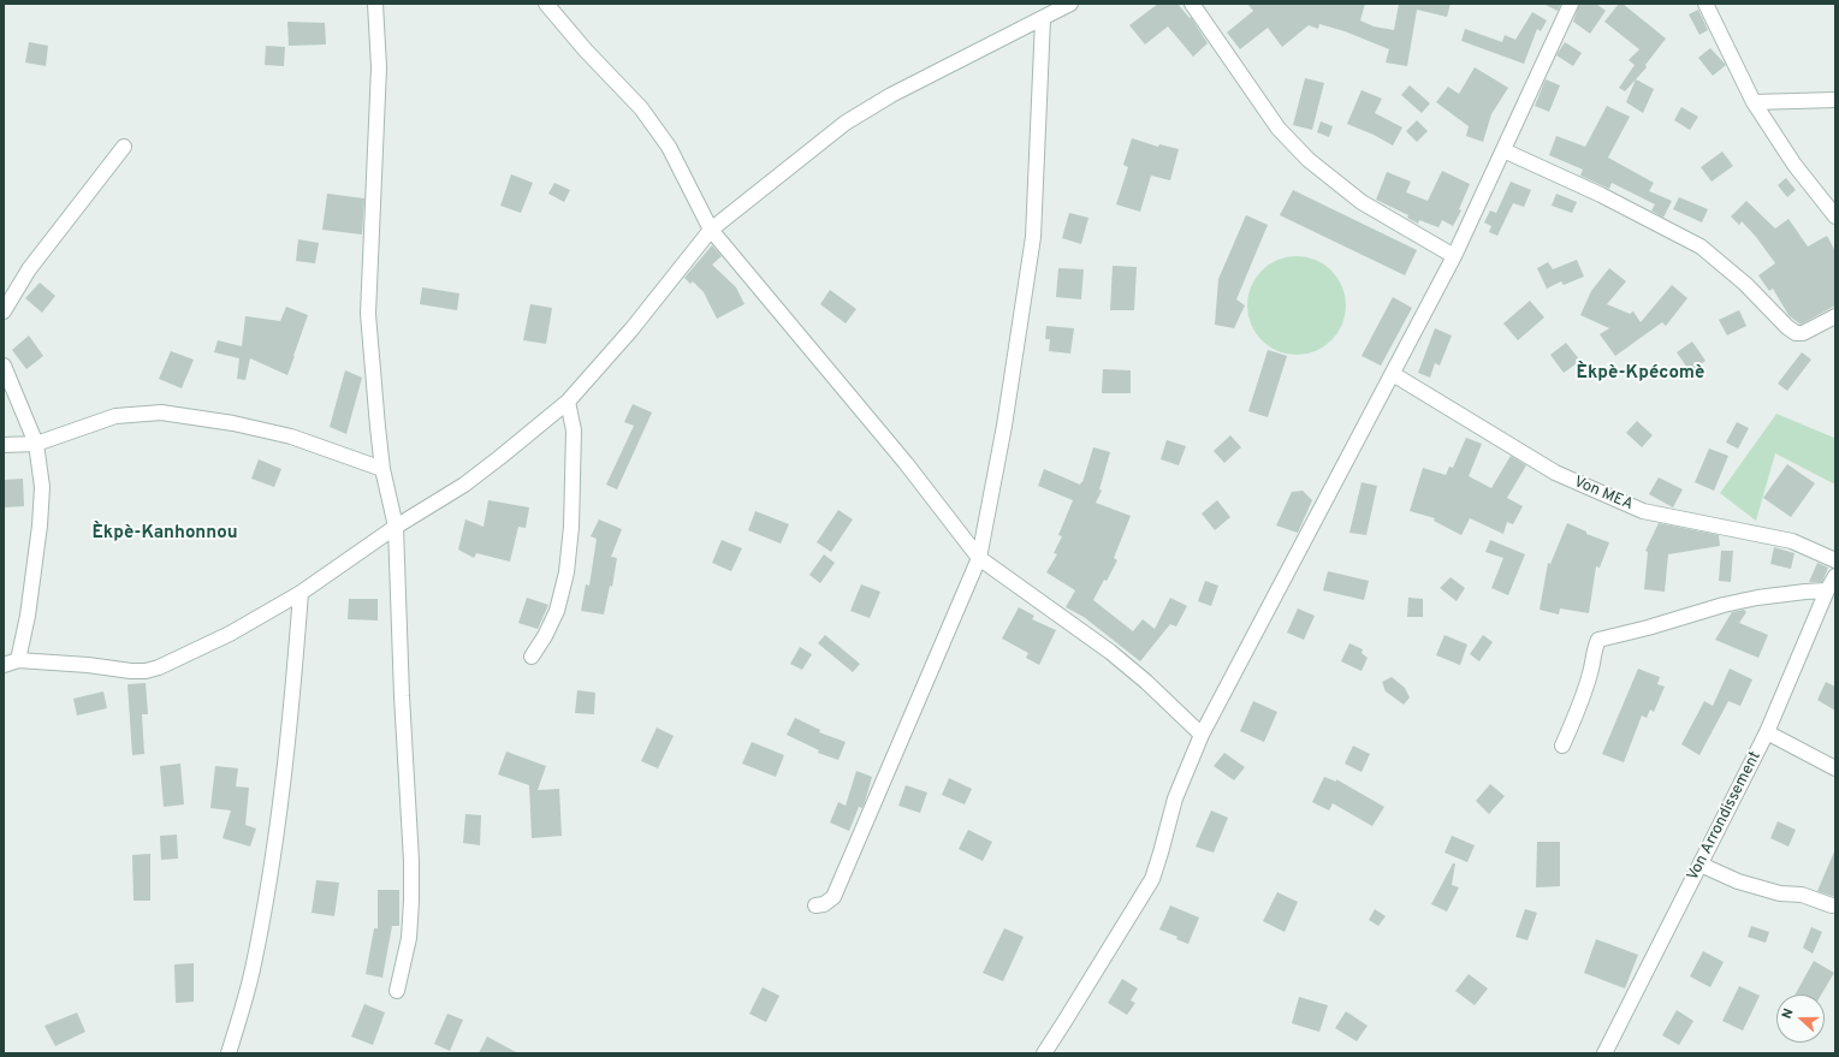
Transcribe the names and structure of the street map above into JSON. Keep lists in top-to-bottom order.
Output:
{
  "streets": {
    "street": ["Von MEA", "Von Arrondissement"]
  },
  "districts": ["Èkpè-Kpécomè", "Èkpè-Kanhonnou"],
  "north": "left"
}
